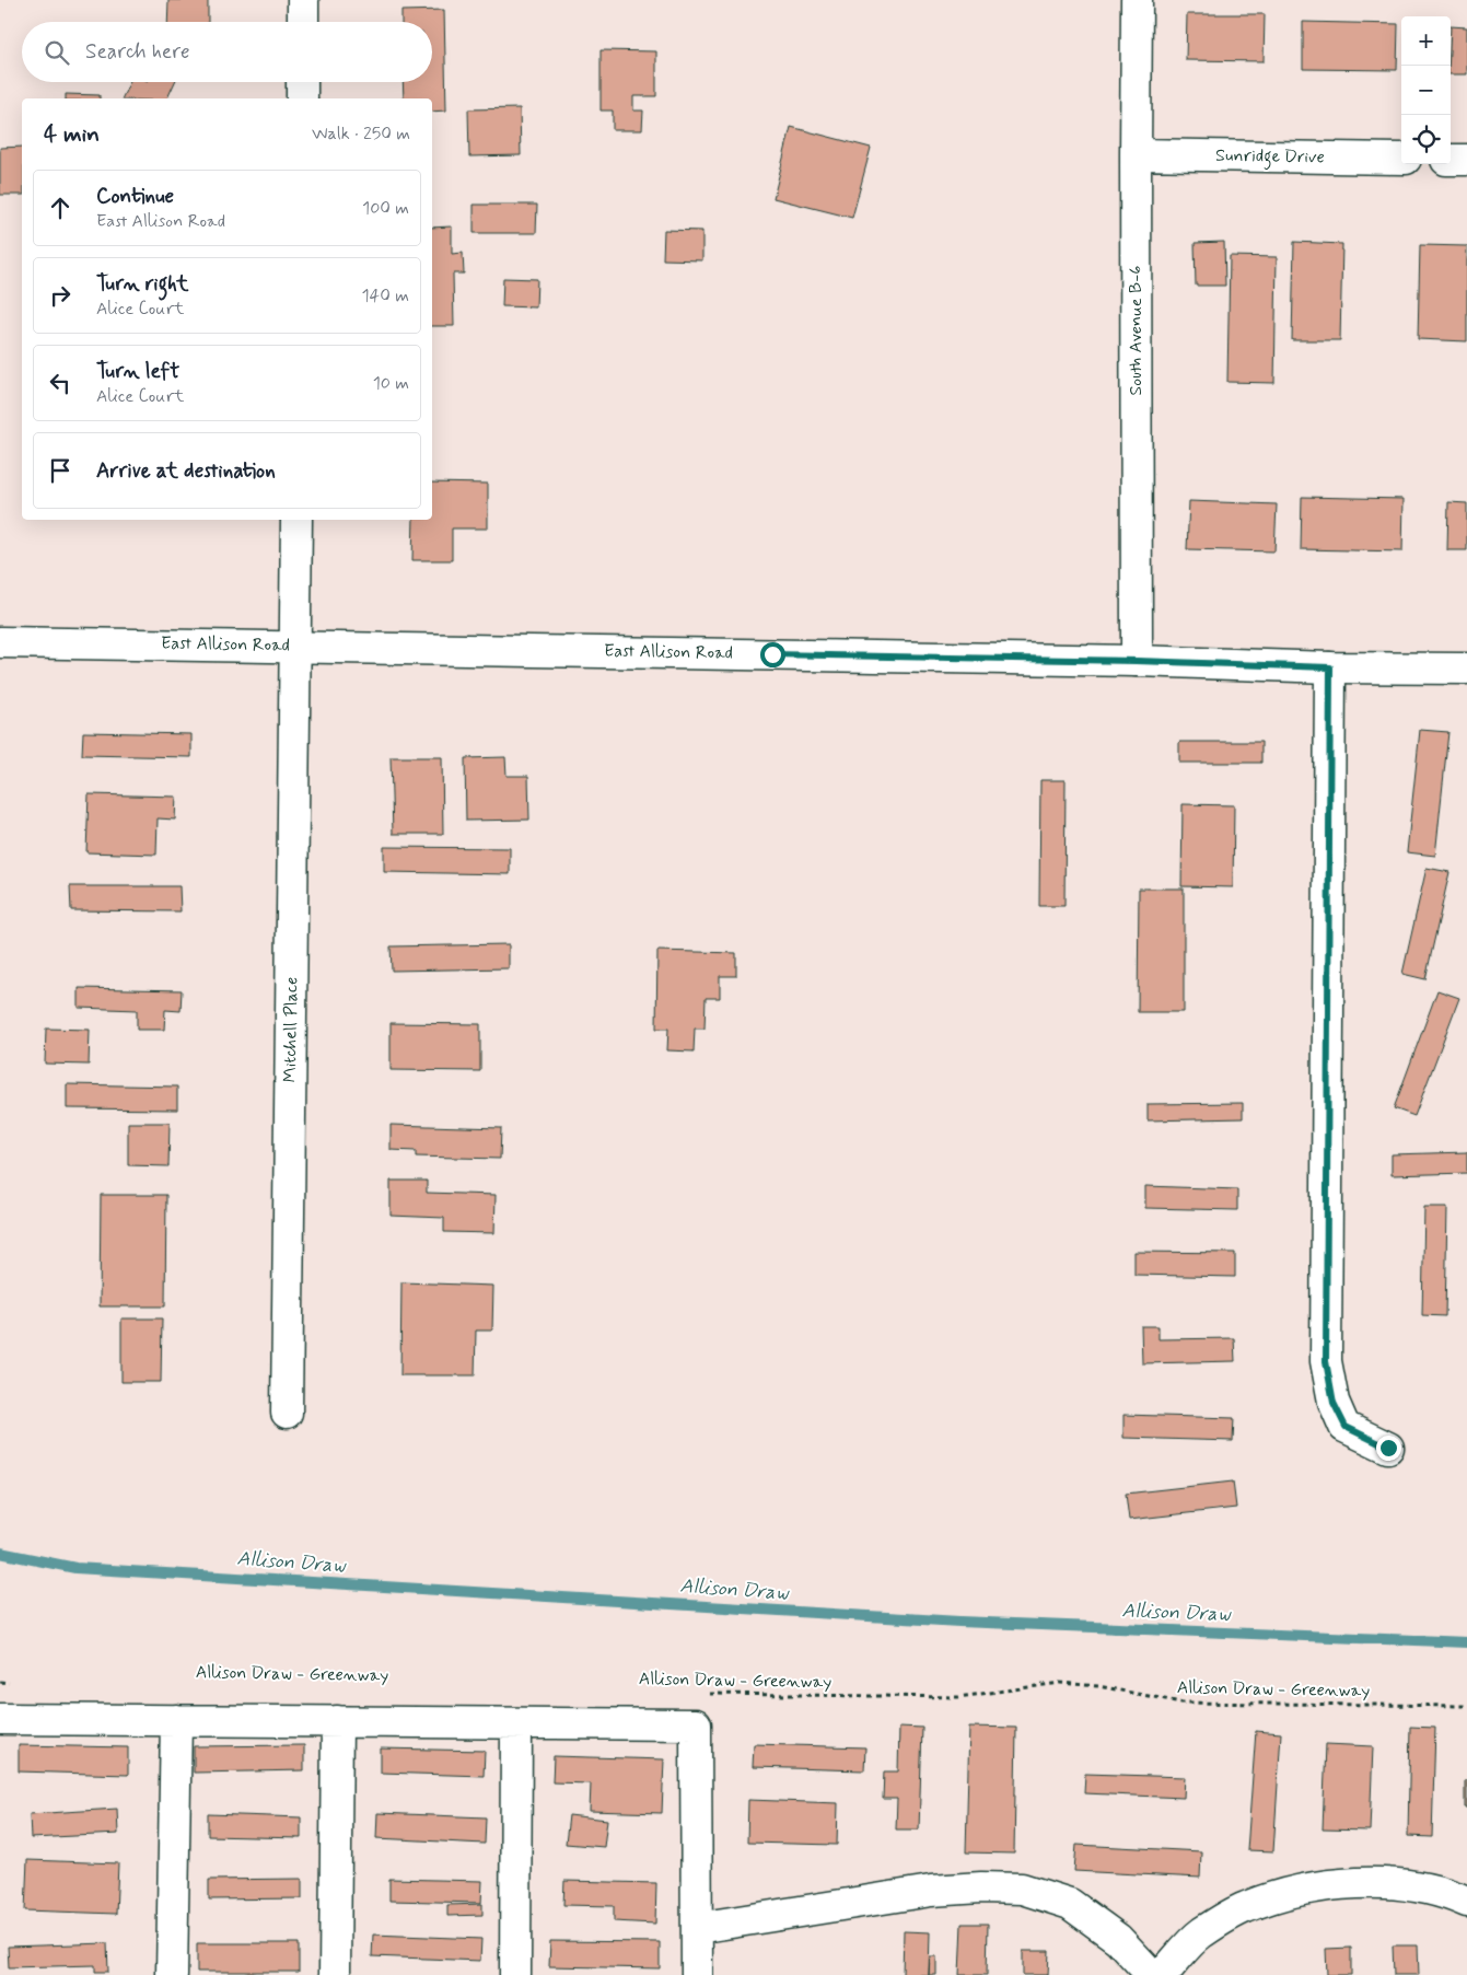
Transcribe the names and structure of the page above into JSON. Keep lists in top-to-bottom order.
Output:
{
  "streets": {
    "street": [
      "Sunridge Drive",
      "South Avenue B-6",
      "East Allison Road",
      "Mitchell Place"
    ],
    "path": ["Allison Draw - Greenway"]
  },
  "crossings": [
    ["Sunridge Drive", "South Avenue B-6"],
    ["South Avenue B-6", "East Allison Road"],
    ["East Allison Road", "Mitchell Place"]
  ],
  "water": ["Allison Draw"],
  "page": {
    "map_buttons": ["+", "−"],
    "search": "Search here",
    "heading": ["4 min", "Walk · 250 m"],
    "list": [
      ["Continue", "East Allison Road", "100 m"],
      ["Turn right", "Alice Court", "140 m"],
      ["Turn left", "Alice Court", "10 m"],
      "Arrive at destination"
    ]
  }
}
